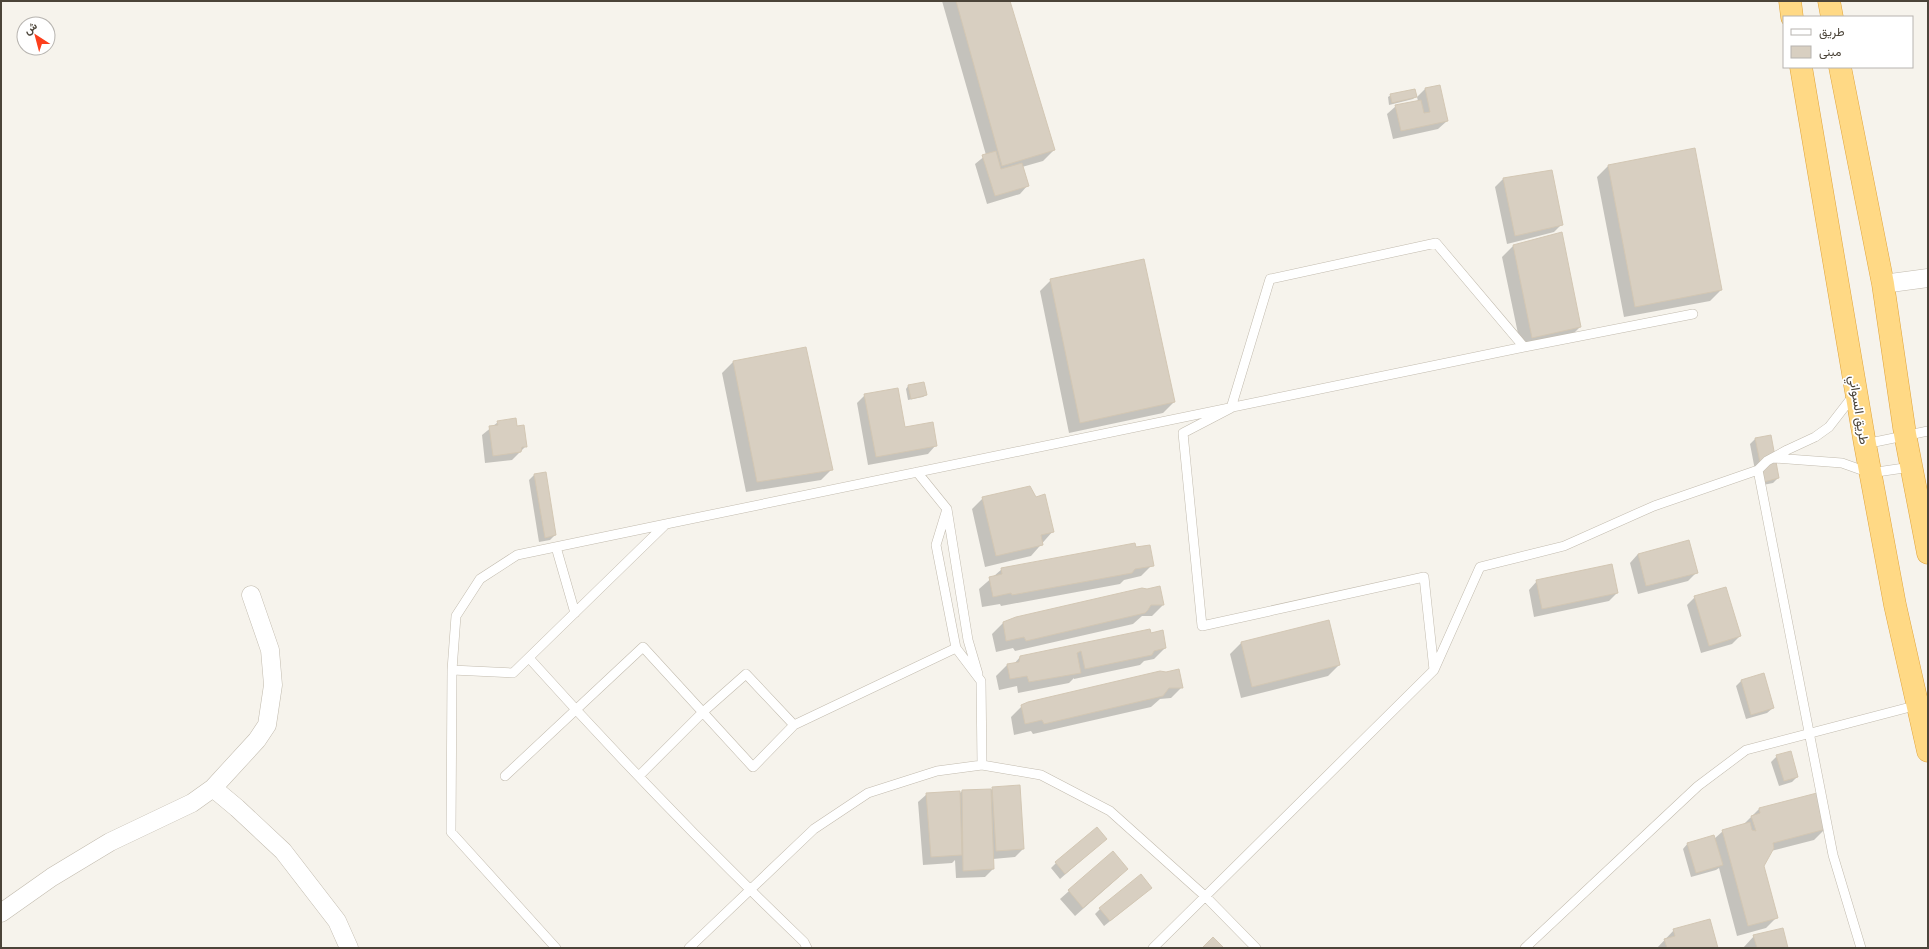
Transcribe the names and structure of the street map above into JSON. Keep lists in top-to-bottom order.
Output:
{
  "streets": {
    "highway": ["طريق السواني"]
  },
  "legend": ["طريق", "مبنى"],
  "north": "top left"
}
